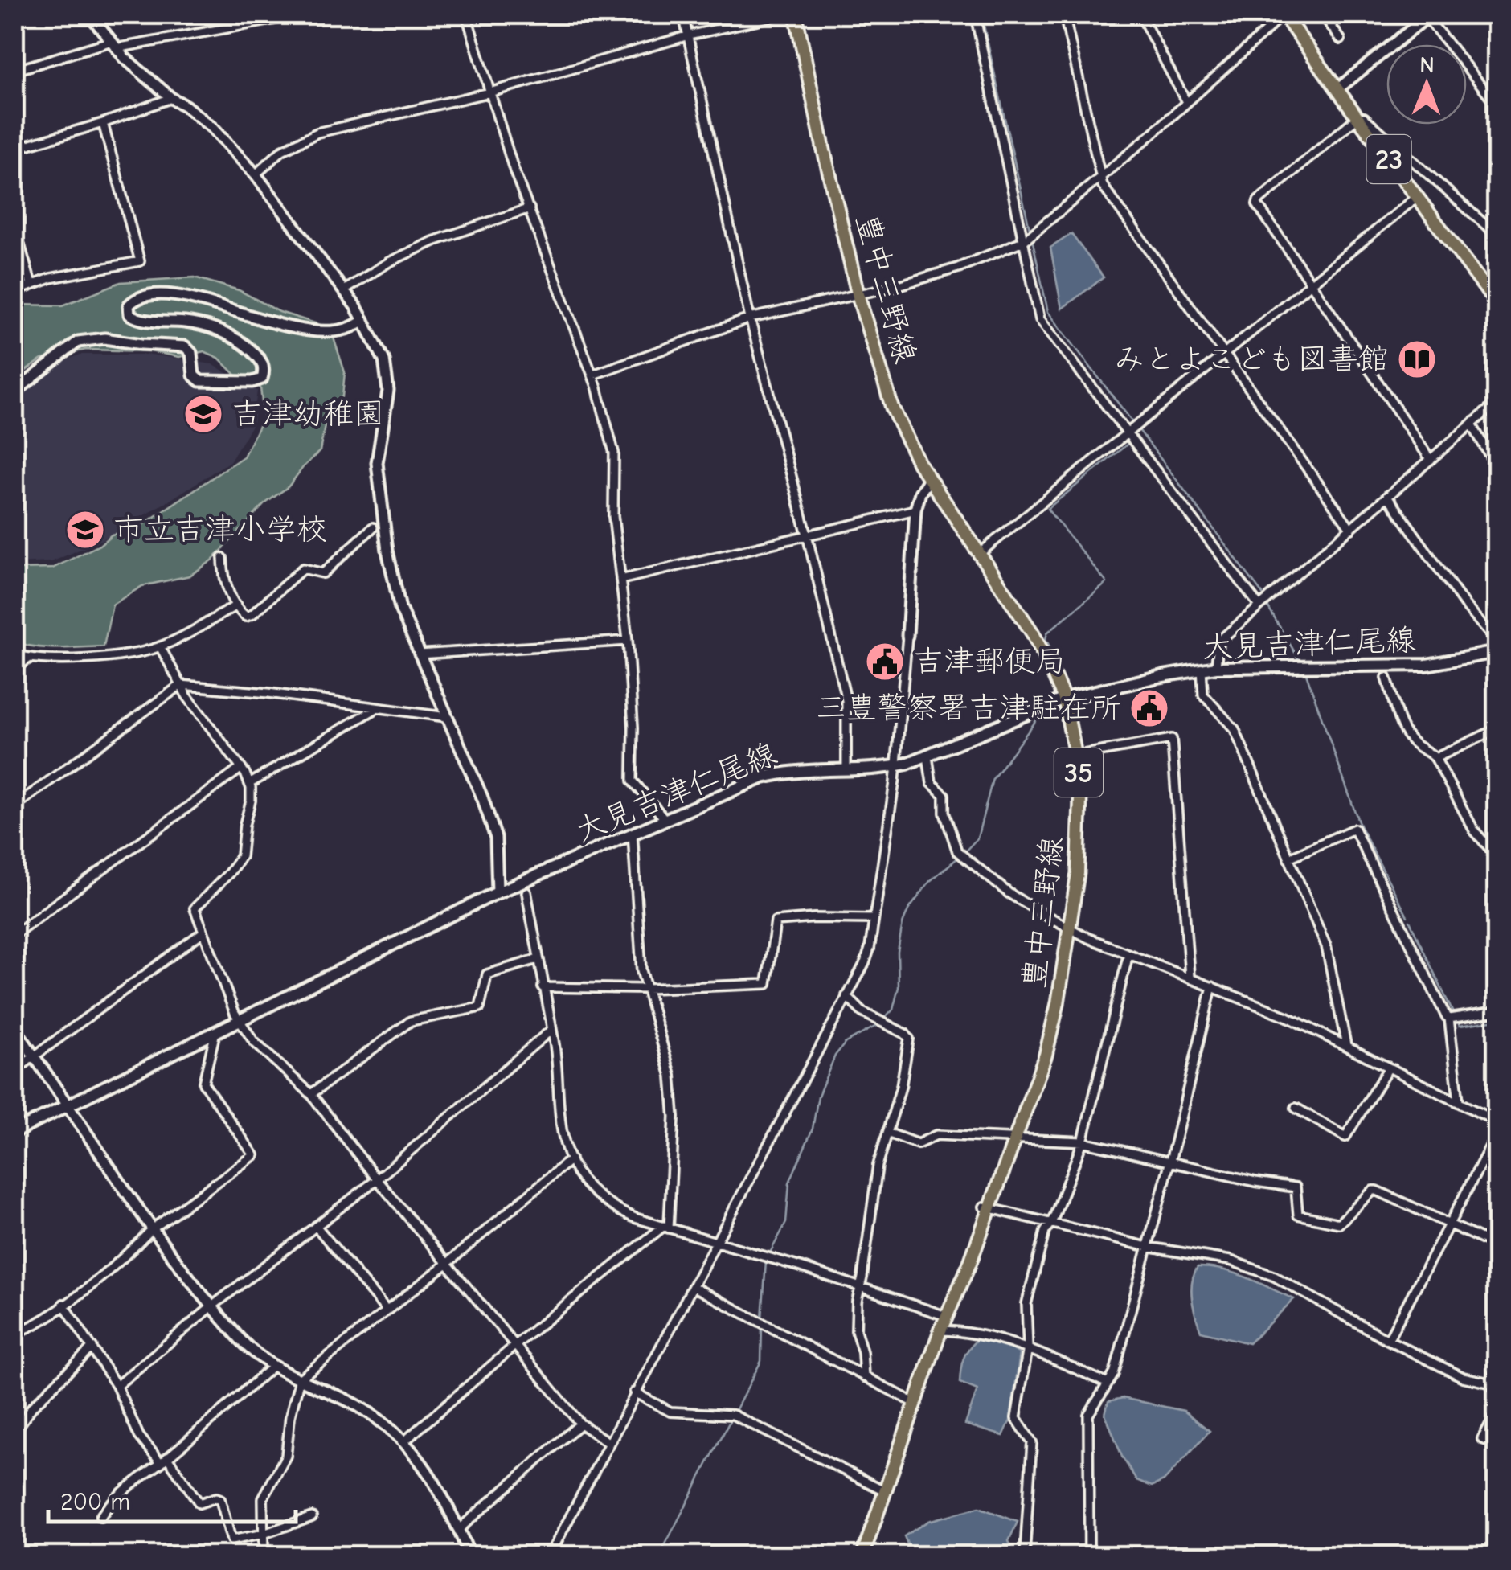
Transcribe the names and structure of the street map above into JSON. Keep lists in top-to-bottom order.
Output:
{
  "streets": {
    "main road": [
      "23",
      "豊中三野線",
      "大見吉津仁尾線",
      "35"
    ]
  },
  "crossings": [
    ["豊中三野線", "大見吉津仁尾線"]
  ],
  "places": {
    "library": ["みとよこども図書館"],
    "school or university": ["吉津幼稚園", "市立吉津小学校"],
    "public building": ["吉津郵便局", "三豊警察署吉津駐在所"]
  },
  "scale_bar": "200 m",
  "north": "top"
}
